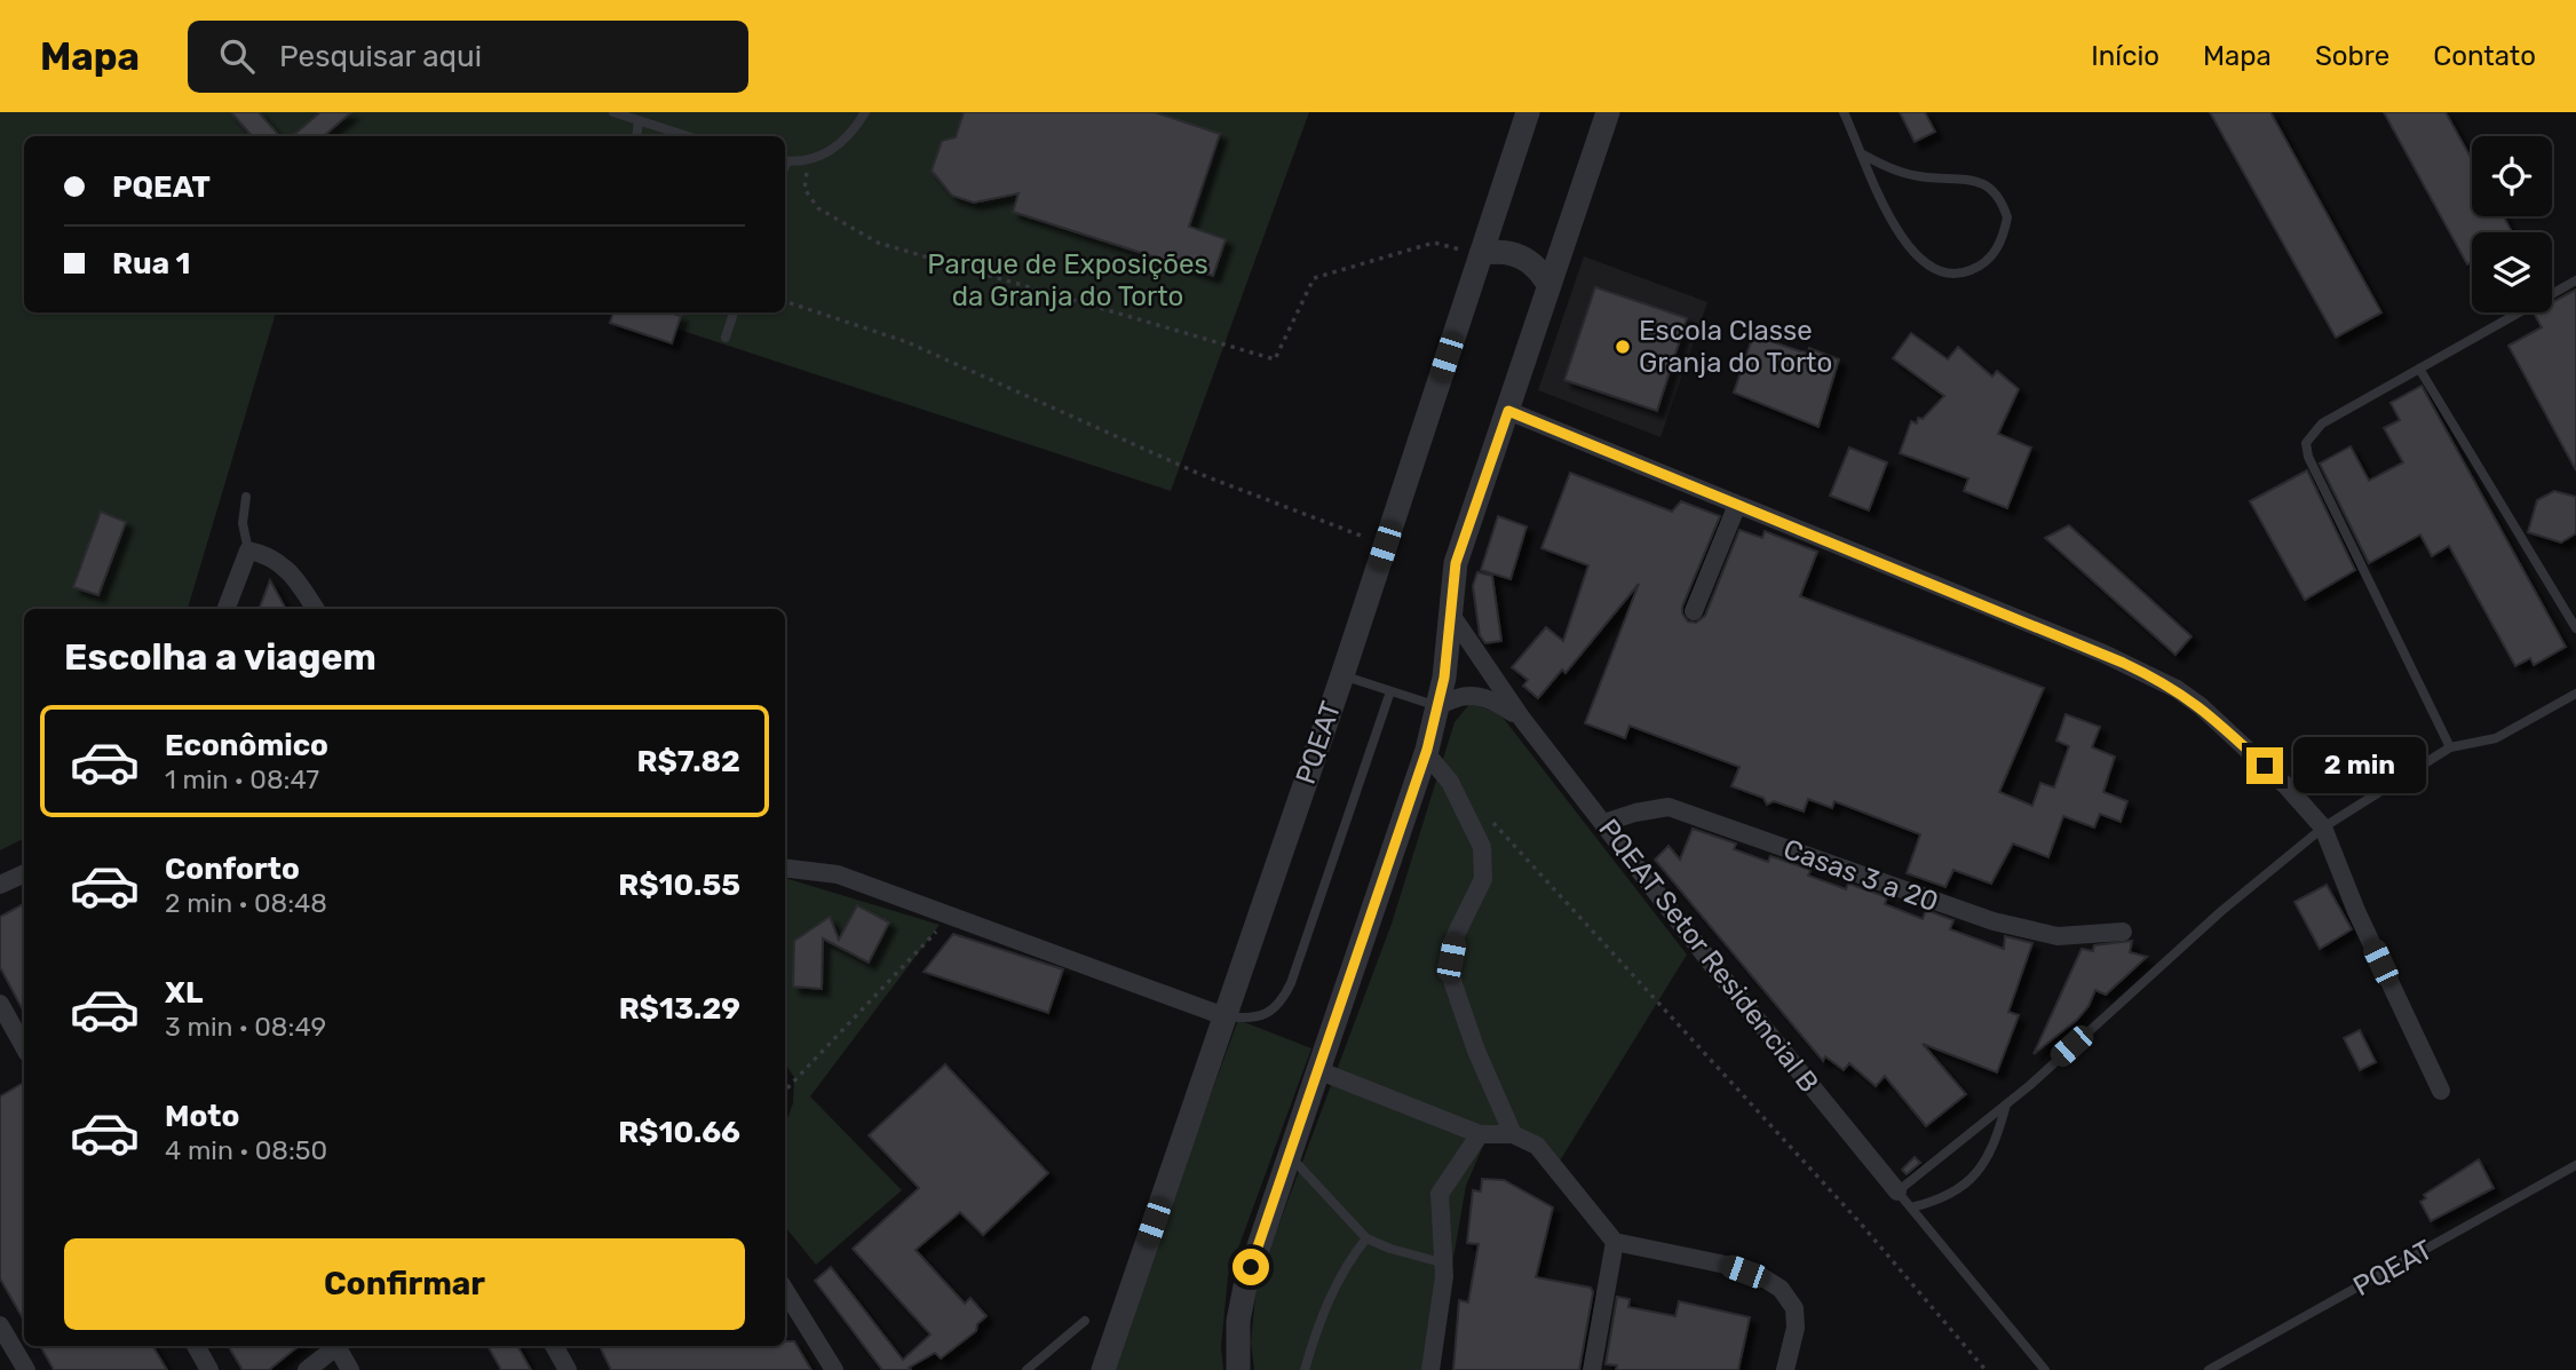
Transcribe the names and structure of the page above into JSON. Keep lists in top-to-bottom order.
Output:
{
  "streets": {
    "street": ["PQEAT", "Casas 3 a 20", "PQEAT Setor Residencial B"]
  },
  "crossings": [
    ["Casas 3 a 20", "PQEAT Setor Residencial B"]
  ],
  "parks": ["Parque de Exposições da Granja do Torto"],
  "places": ["Escola Classe Granja do Torto"],
  "page": {
    "header": "Mapa",
    "search": "Pesquisar aqui",
    "nav": [
      "Início",
      "Mapa",
      "Sobre",
      "Contato"
    ],
    "banner": ["PQEAT", "Rua 1"],
    "heading": "Escolha a viagem",
    "list": [
      {
        "name": "Econômico",
        "note": "1 min · 08:47",
        "value": "R$7.82"
      },
      {
        "name": "Conforto",
        "note": "2 min · 08:48",
        "value": "R$10.55"
      },
      {
        "name": "XL",
        "note": "3 min · 08:49",
        "value": "R$13.29"
      },
      {
        "name": "Moto",
        "note": "4 min · 08:50",
        "value": "R$10.66"
      }
    ],
    "bubble": "2 min",
    "buttons": "Confirmar"
  }
}
